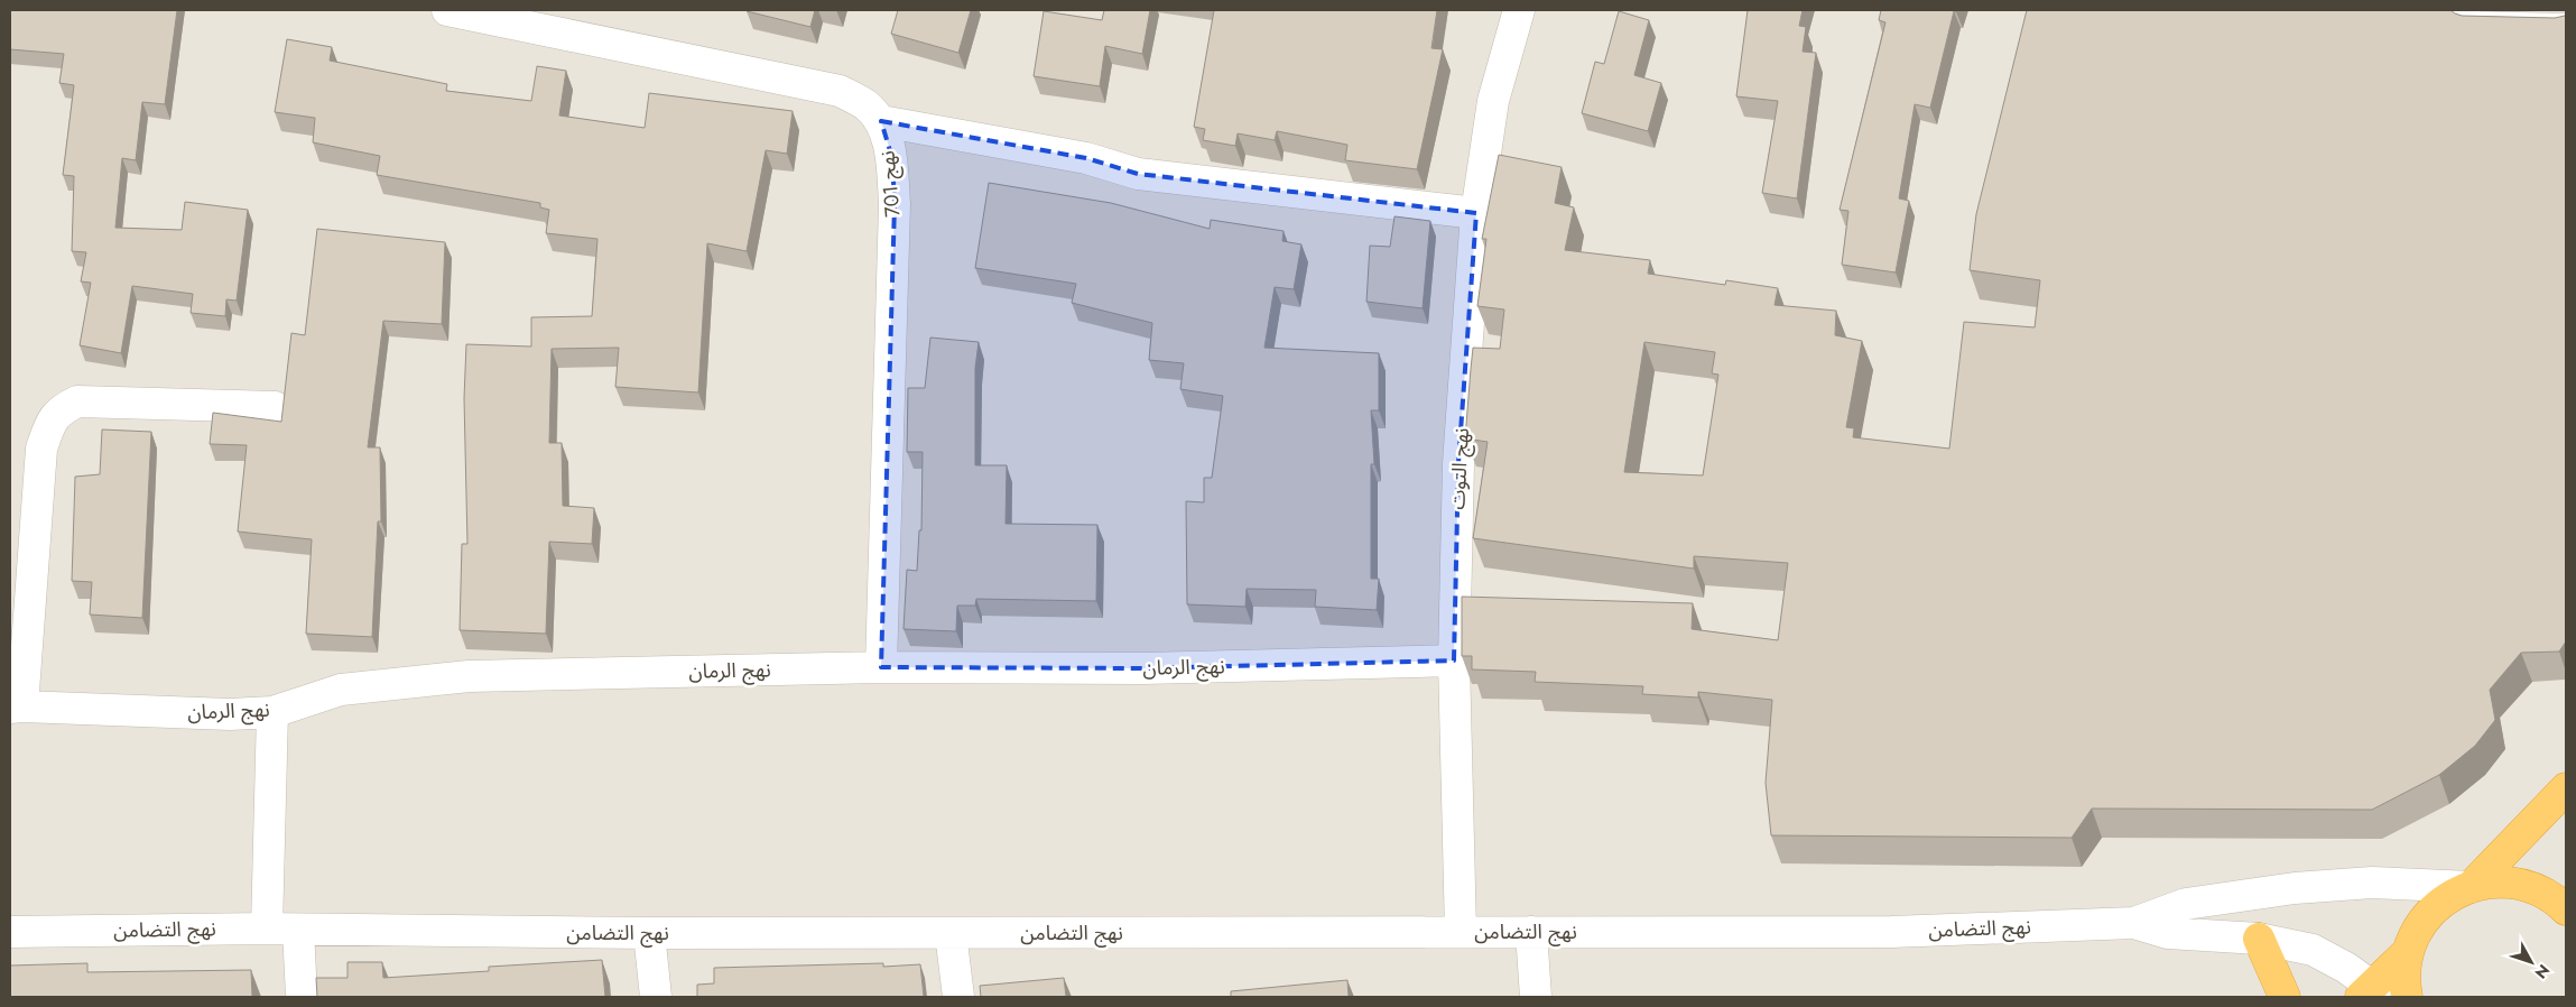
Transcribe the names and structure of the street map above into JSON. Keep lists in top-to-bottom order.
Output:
{
  "streets": {
    "street": [
      "نهج 701",
      "نهج التوت",
      "نهج الرمان",
      "نهج التضامن"
    ]
  },
  "crossings": [
    ["نهج 701", "نهج الرمان"],
    ["نهج التوت", "نهج الرمان"],
    ["نهج التوت", "نهج التضامن"]
  ],
  "north": "bottom right"
}
